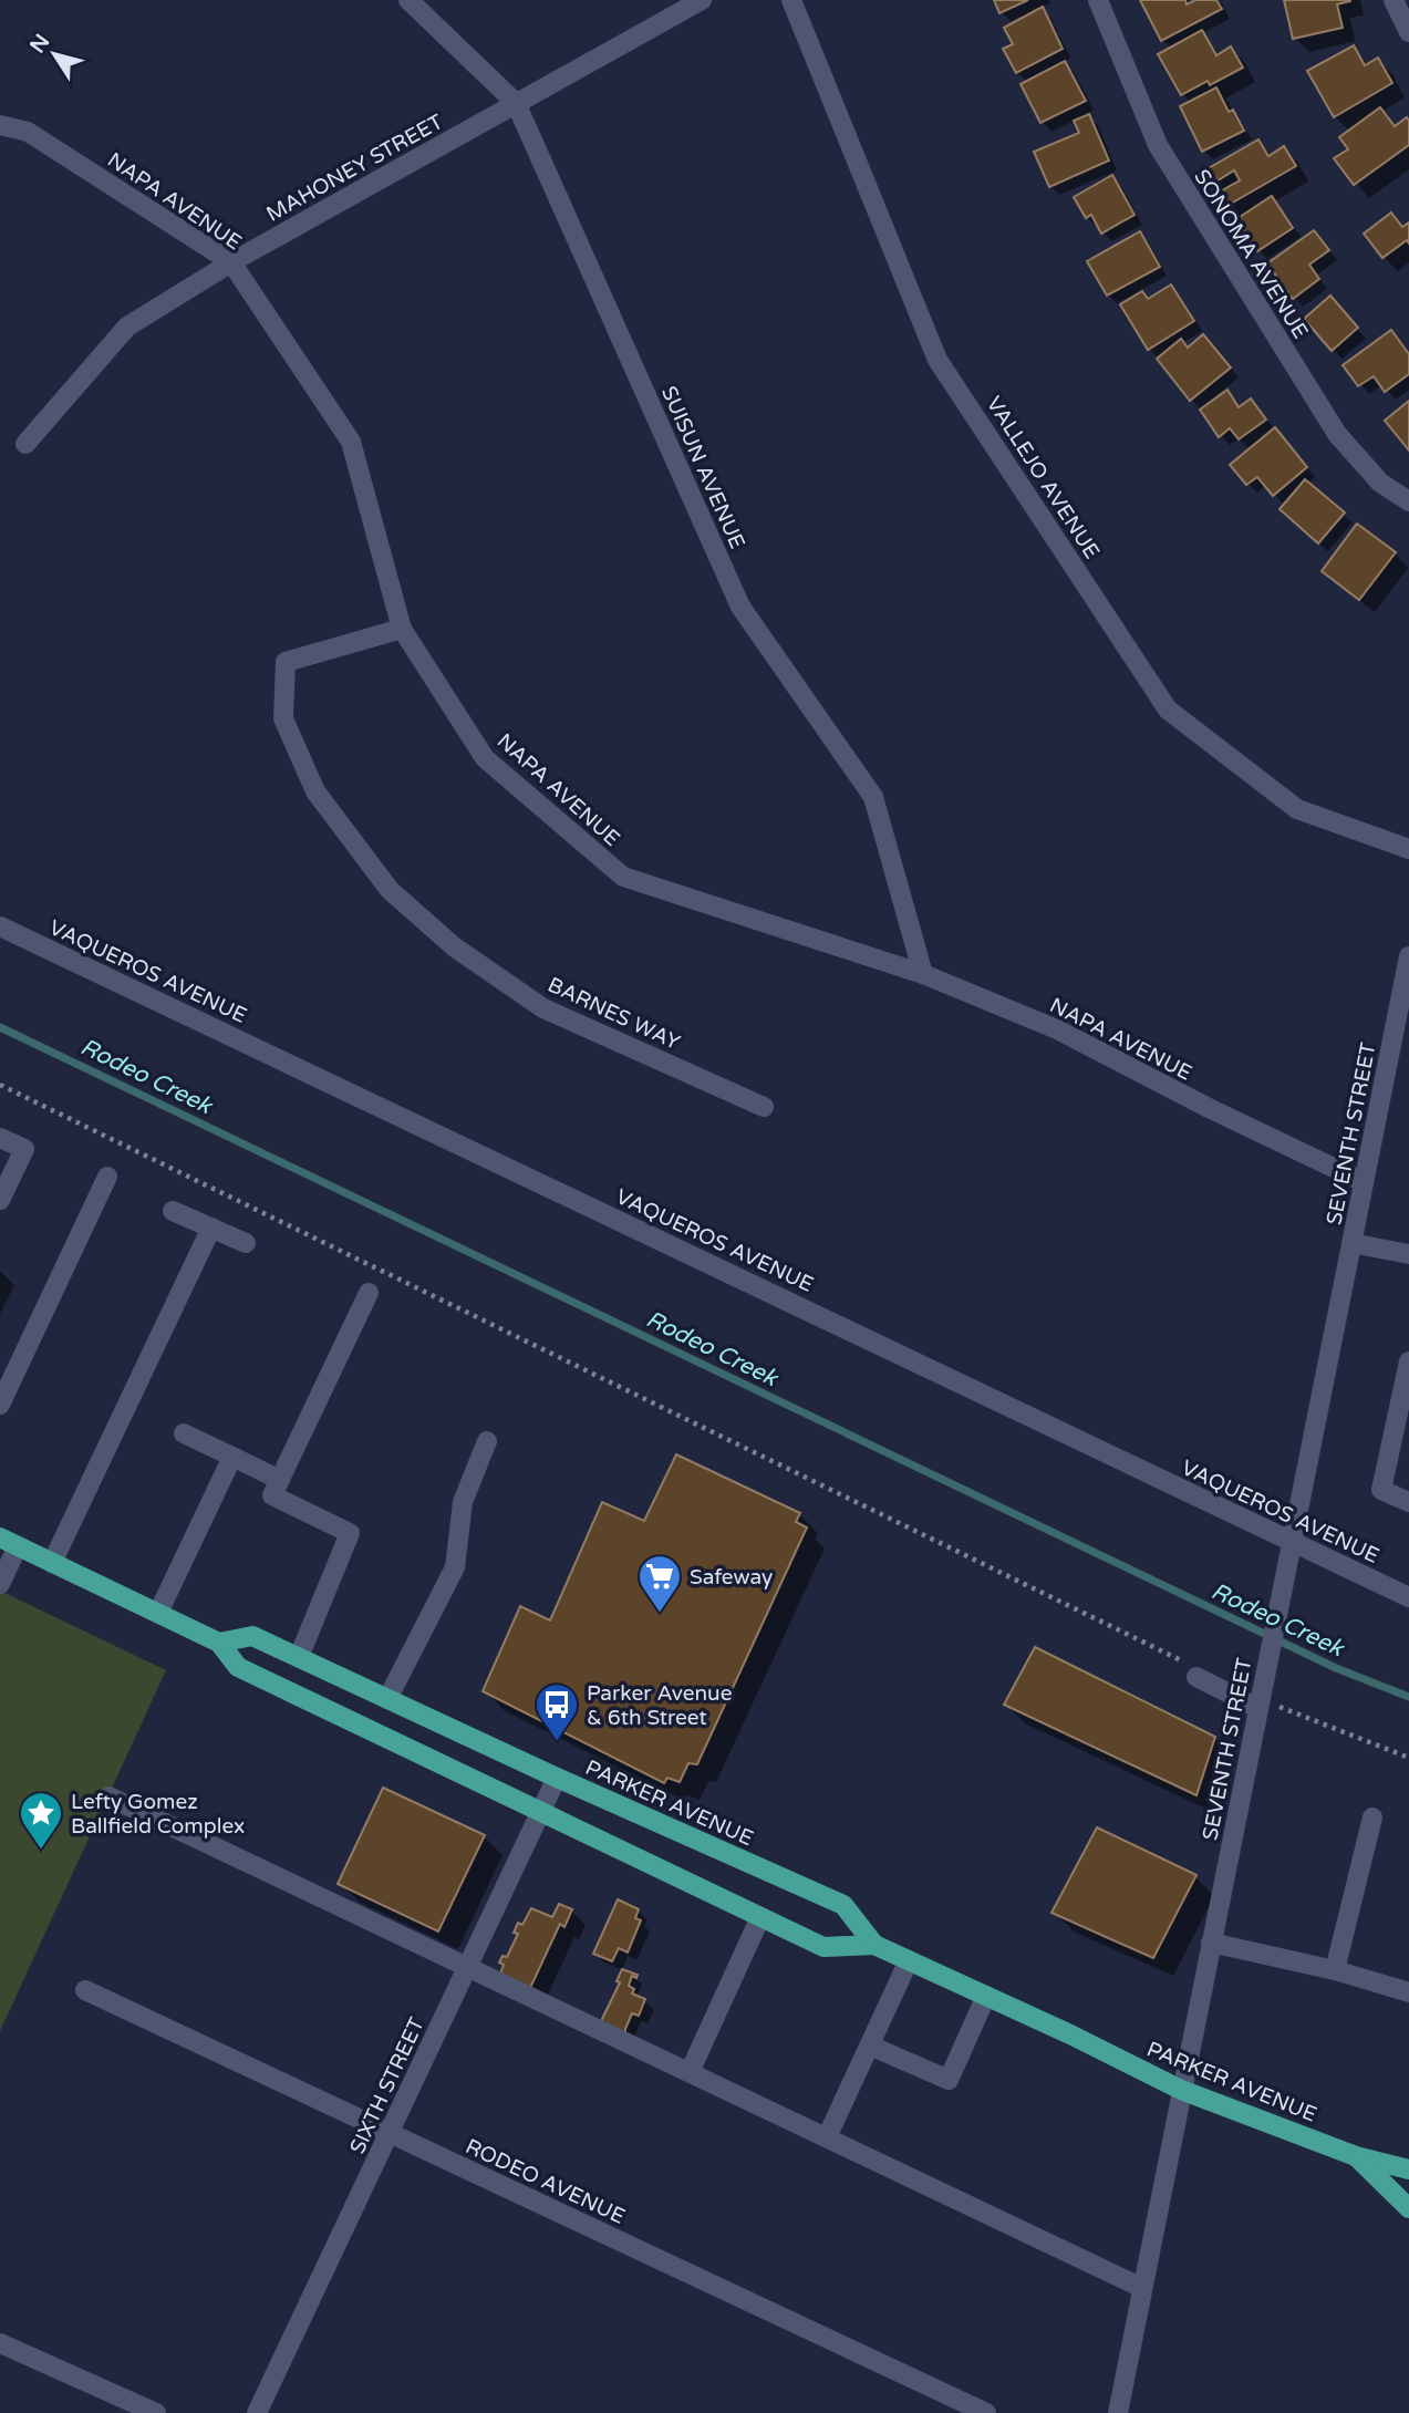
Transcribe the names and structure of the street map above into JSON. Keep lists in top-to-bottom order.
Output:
{
  "streets": {
    "main road": ["PARKER AVENUE"],
    "street": [
      "MAHONEY STREET",
      "NAPA AVENUE",
      "SONOMA AVENUE",
      "SUISUN AVENUE",
      "VALLEJO AVENUE",
      "VAQUEROS AVENUE",
      "BARNES WAY",
      "SEVENTH STREET",
      "SIXTH STREET",
      "RODEO AVENUE"
    ]
  },
  "crossings": [
    ["MAHONEY STREET", "NAPA AVENUE"],
    ["MAHONEY STREET", "SUISUN AVENUE"],
    ["NAPA AVENUE", "SUISUN AVENUE"],
    ["NAPA AVENUE", "BARNES WAY"],
    ["NAPA AVENUE", "SEVENTH STREET"],
    ["VAQUEROS AVENUE", "SEVENTH STREET"],
    ["SEVENTH STREET", "PARKER AVENUE"],
    ["PARKER AVENUE", "SIXTH STREET"],
    ["SIXTH STREET", "RODEO AVENUE"]
  ],
  "water": ["Rodeo Creek"],
  "places": {
    "supermarket": ["Safeway"],
    "bus stop": ["Parker Avenue & 6th Street"],
    "place": ["Lefty Gomez Ballfield Complex"]
  },
  "north": "top left"
}
